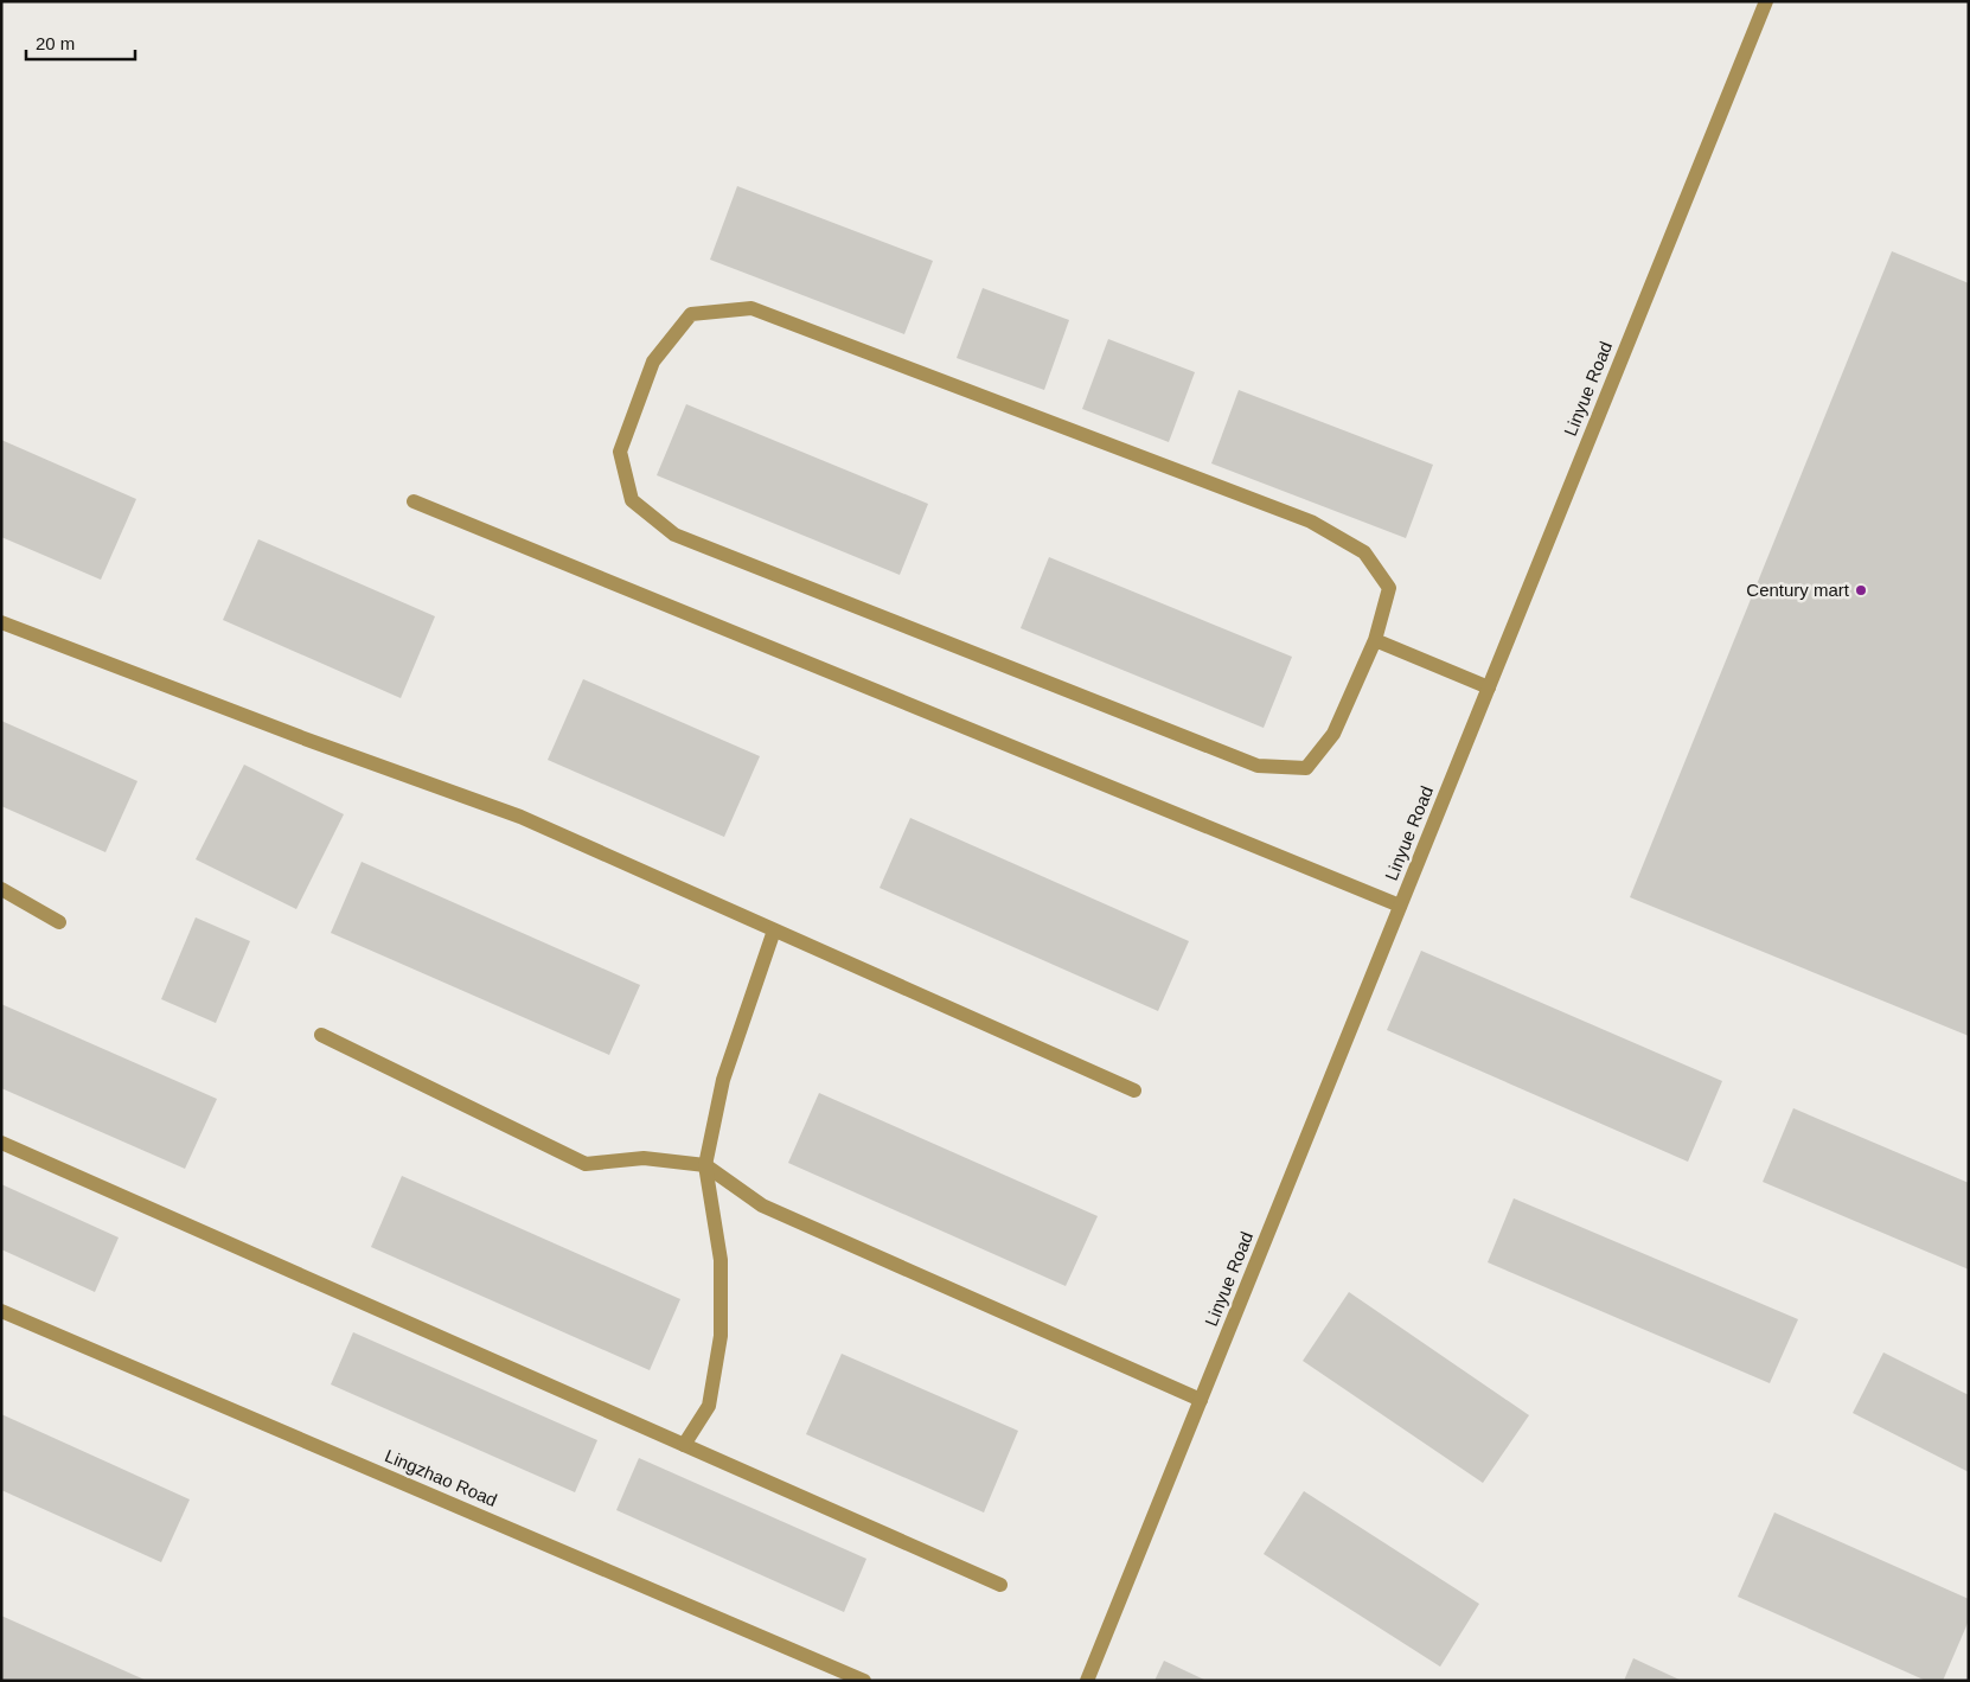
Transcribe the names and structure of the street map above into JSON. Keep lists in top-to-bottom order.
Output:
{
  "streets": {
    "street": ["Linyue Road", "Lingzhao Road"]
  },
  "places": ["Century mart"],
  "scale_bar": "20 m"
}
